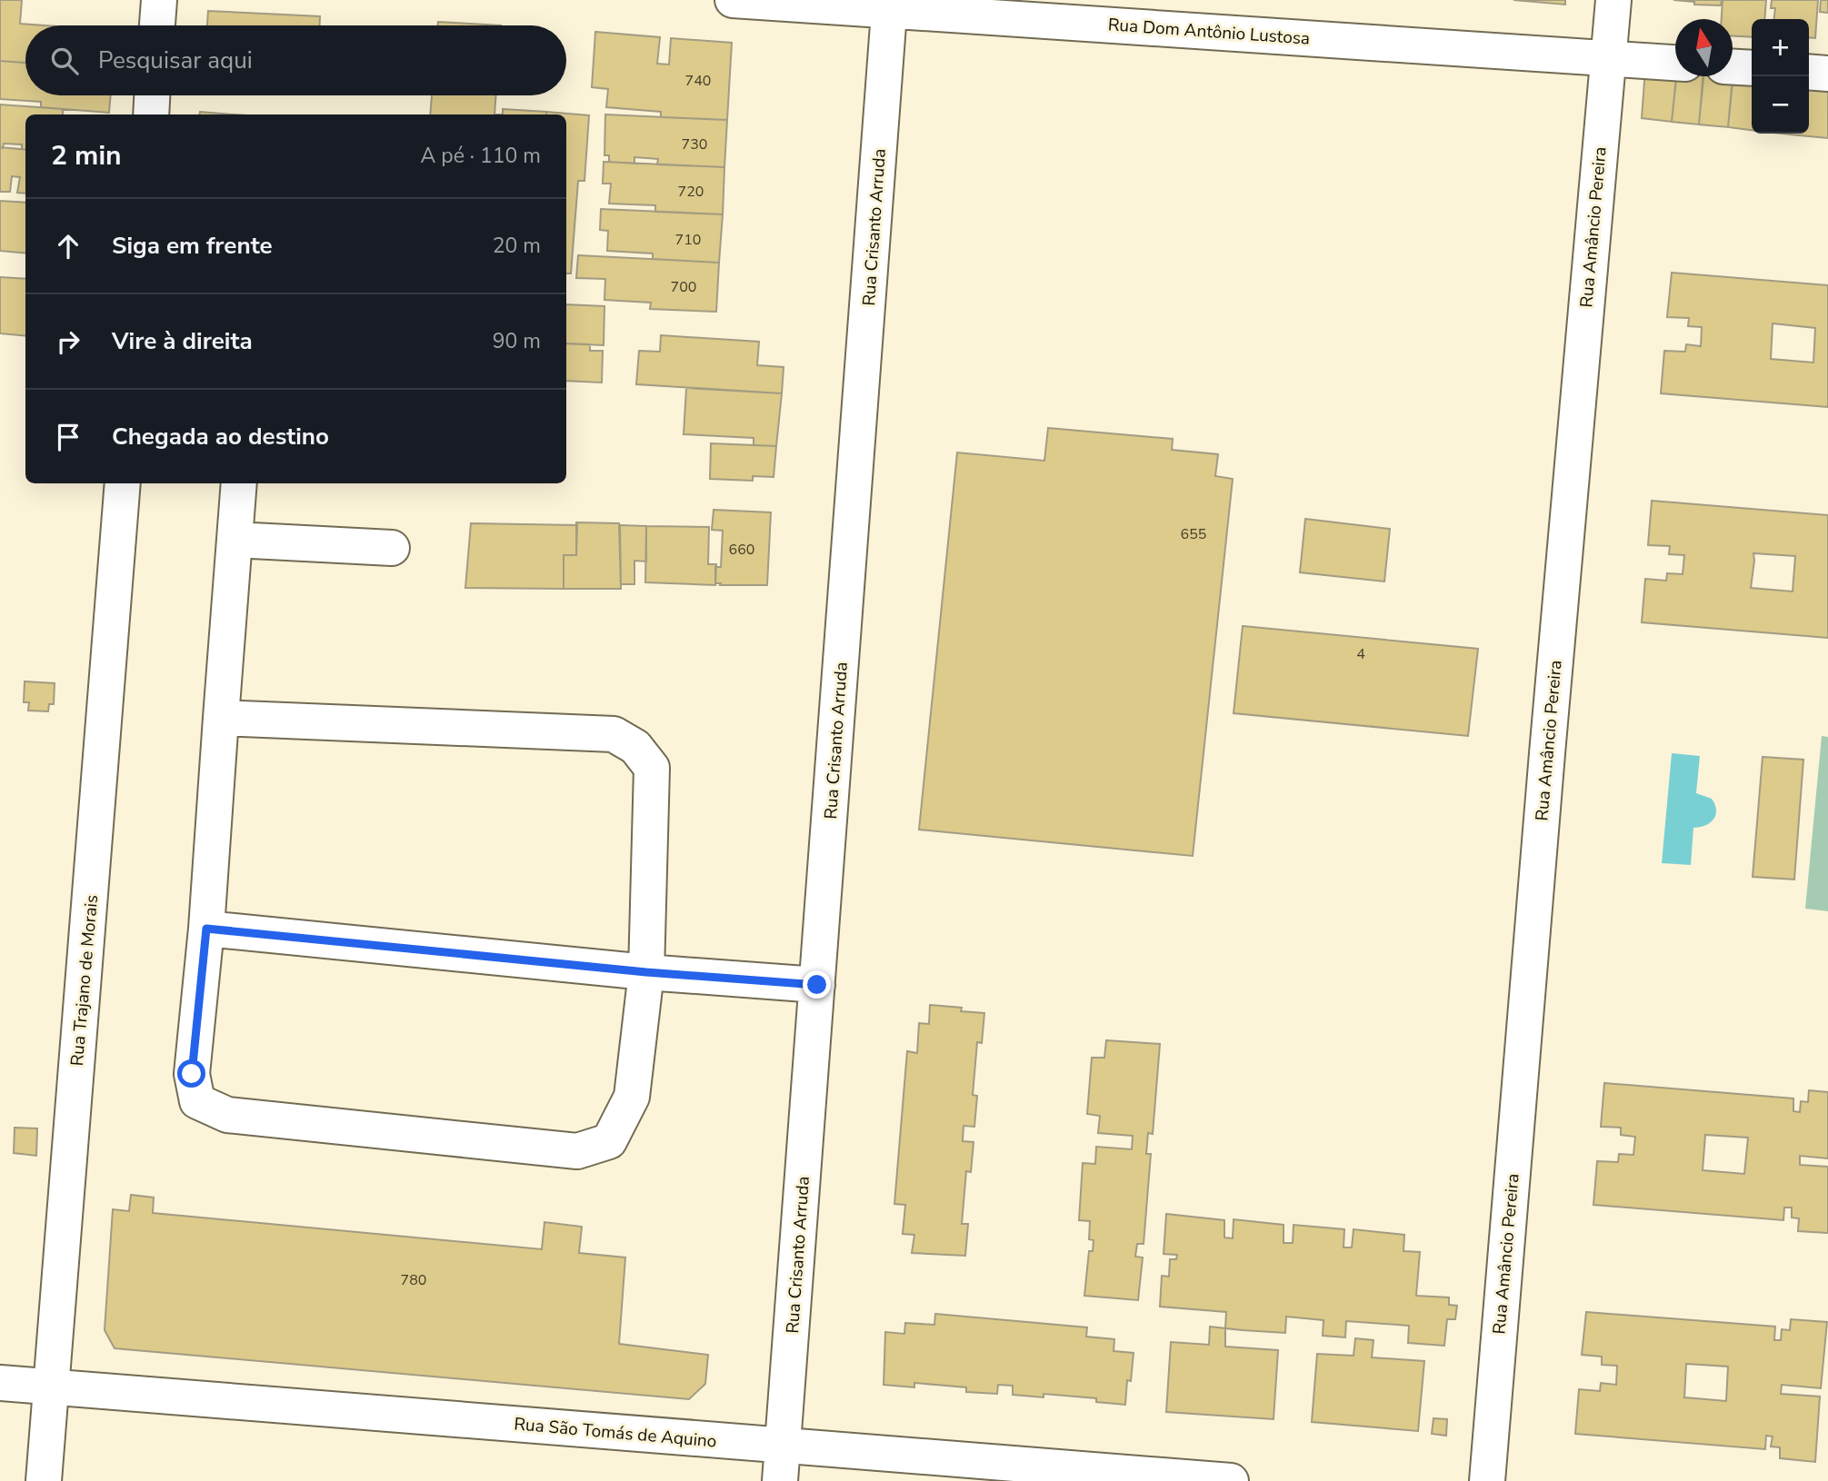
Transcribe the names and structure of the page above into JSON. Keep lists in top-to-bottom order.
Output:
{
  "streets": {
    "street": [
      "Rua Dom Antônio Lustosa",
      "Rua Crisanto Arruda",
      "Rua Amâncio Pereira",
      "Rua Trajano de Morais",
      "Rua São Tomás de Aquino"
    ]
  },
  "crossings": [
    ["Rua Dom Antônio Lustosa", "Rua Crisanto Arruda"],
    ["Rua Dom Antônio Lustosa", "Rua Amâncio Pereira"],
    ["Rua Crisanto Arruda", "Rua São Tomás de Aquino"],
    ["Rua Trajano de Morais", "Rua São Tomás de Aquino"]
  ],
  "house_numbers": [
    "740",
    "730",
    "720",
    "710",
    "700",
    "655",
    "660",
    "4",
    "780"
  ],
  "north": "top",
  "page": {
    "map_buttons": ["+", "−"],
    "search": "Pesquisar aqui",
    "heading": ["2 min", "A pé · 110 m"],
    "list": [
      ["Siga em frente", "20 m"],
      ["Vire à direita", "90 m"],
      "Chegada ao destino"
    ]
  }
}
